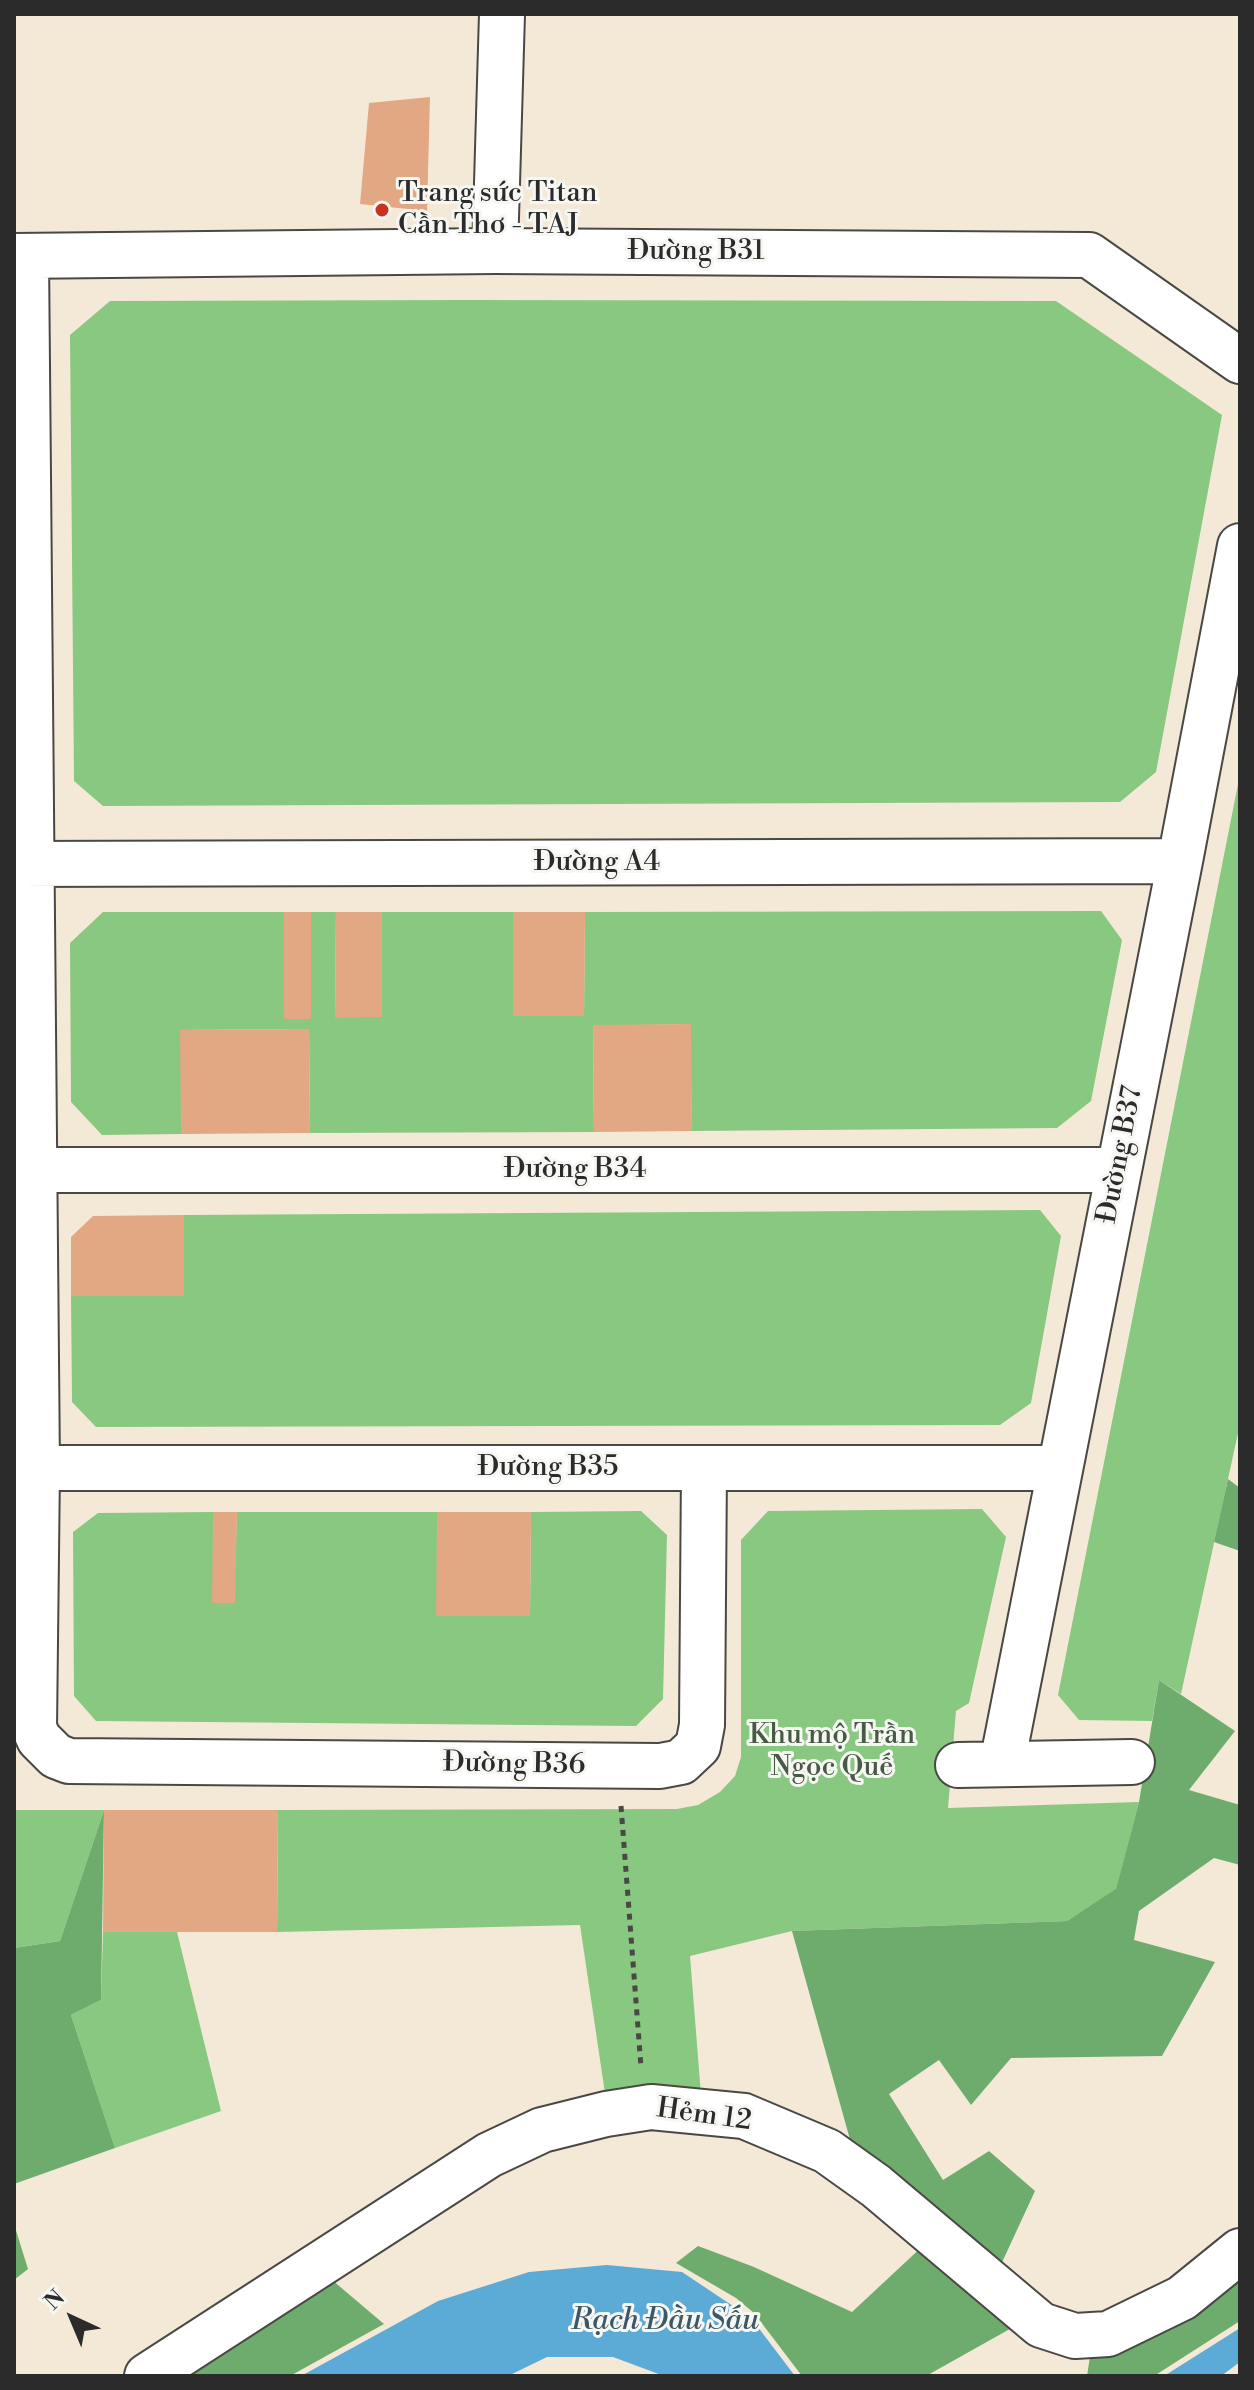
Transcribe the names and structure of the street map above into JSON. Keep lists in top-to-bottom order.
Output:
{
  "streets": {
    "street": [
      "Đường B31",
      "Đường A4",
      "Đường B37",
      "Đường B34",
      "Đường B35",
      "Đường B36",
      "Hẻm 12"
    ]
  },
  "crossings": [
    ["Đường A4", "Đường B37"],
    ["Đường B37", "Đường B34"],
    ["Đường B37", "Đường B35"],
    ["Đường B35", "Đường B36"]
  ],
  "water": ["Rạch Đầu Sấu"],
  "parks": ["Khu mộ Trần Ngọc Quế"],
  "places": ["Trang sức Titan Cần Thơ - TAJ"],
  "north": "top left"
}
